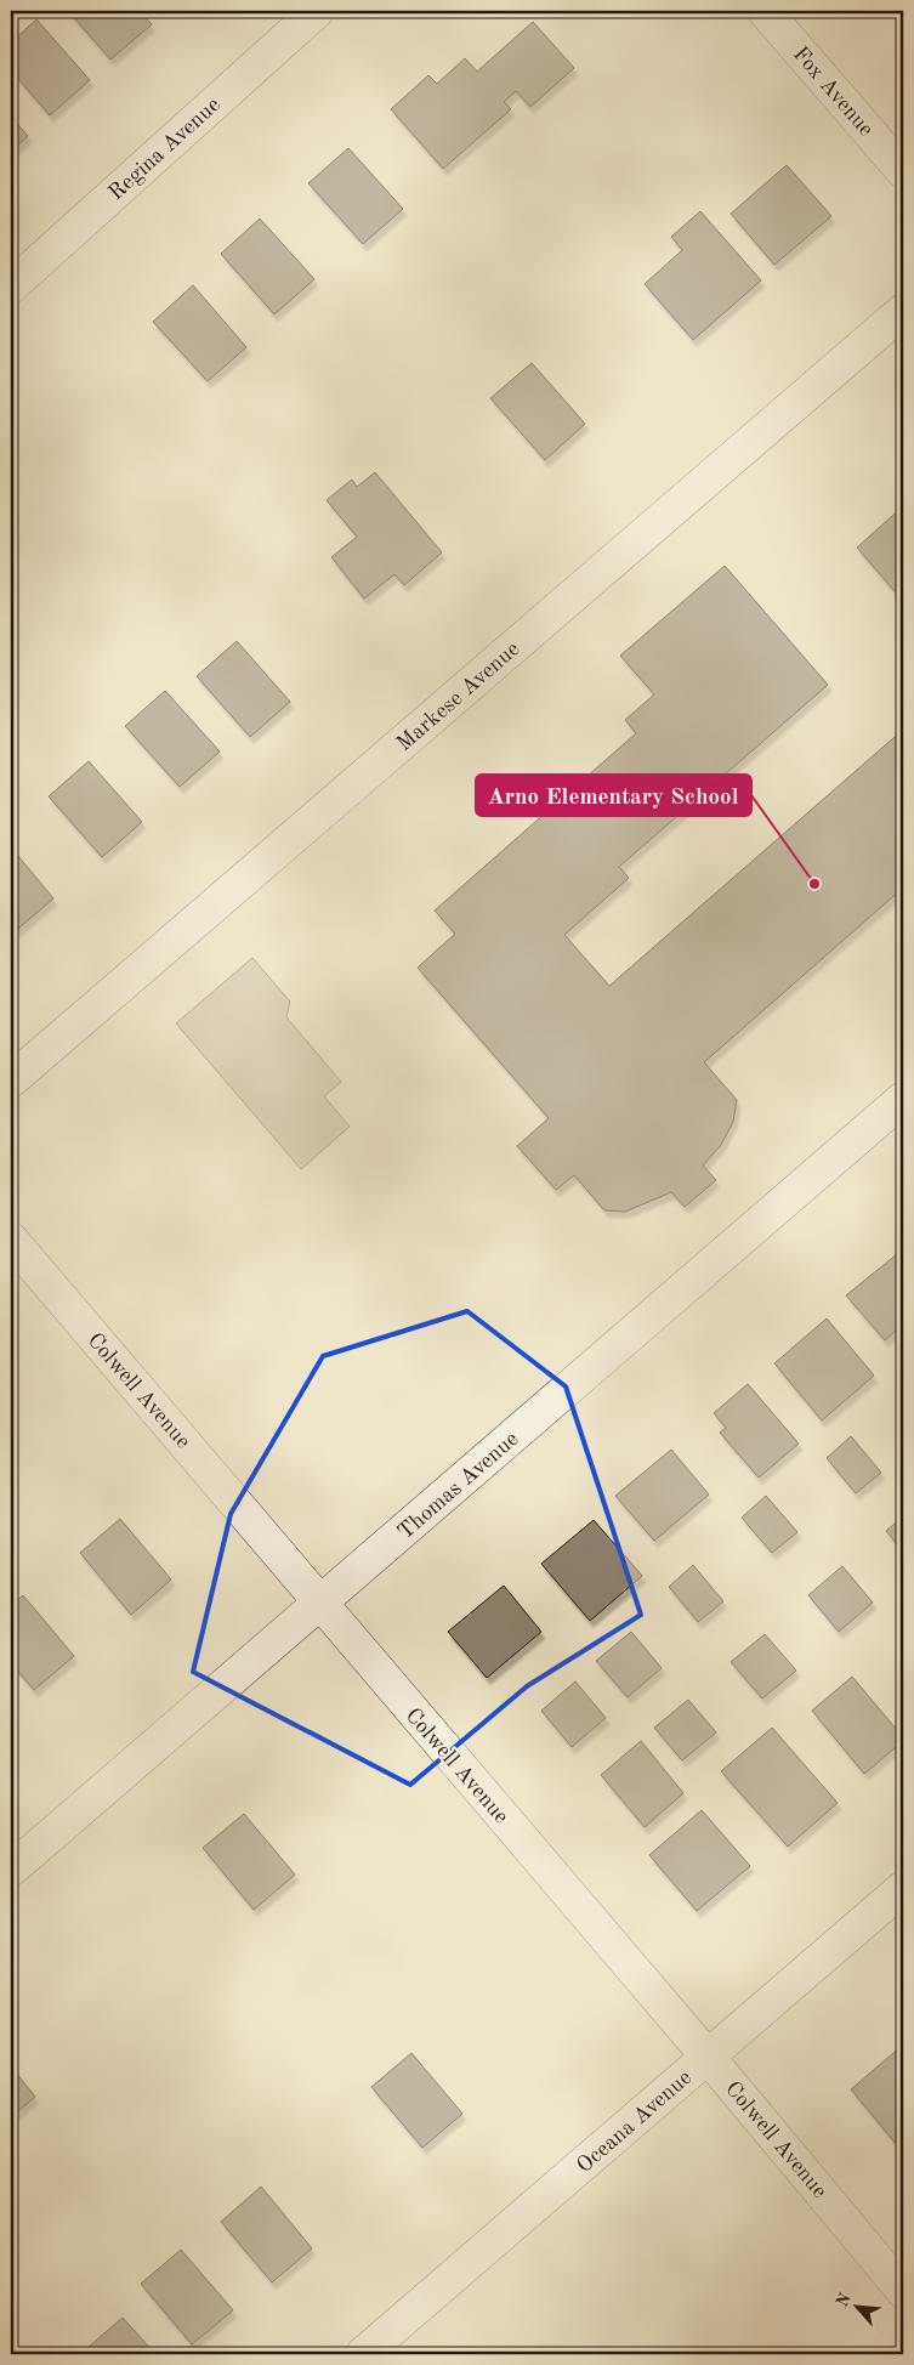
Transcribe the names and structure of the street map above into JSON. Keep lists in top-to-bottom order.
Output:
{
  "streets": {
    "street": [
      "Fox Avenue",
      "Regina Avenue",
      "Markese Avenue",
      "Colwell Avenue",
      "Thomas Avenue",
      "Oceana Avenue"
    ]
  },
  "crossings": [
    ["Colwell Avenue", "Thomas Avenue"],
    ["Colwell Avenue", "Oceana Avenue"]
  ],
  "places": ["Arno Elementary School"],
  "north": "top left"
}
